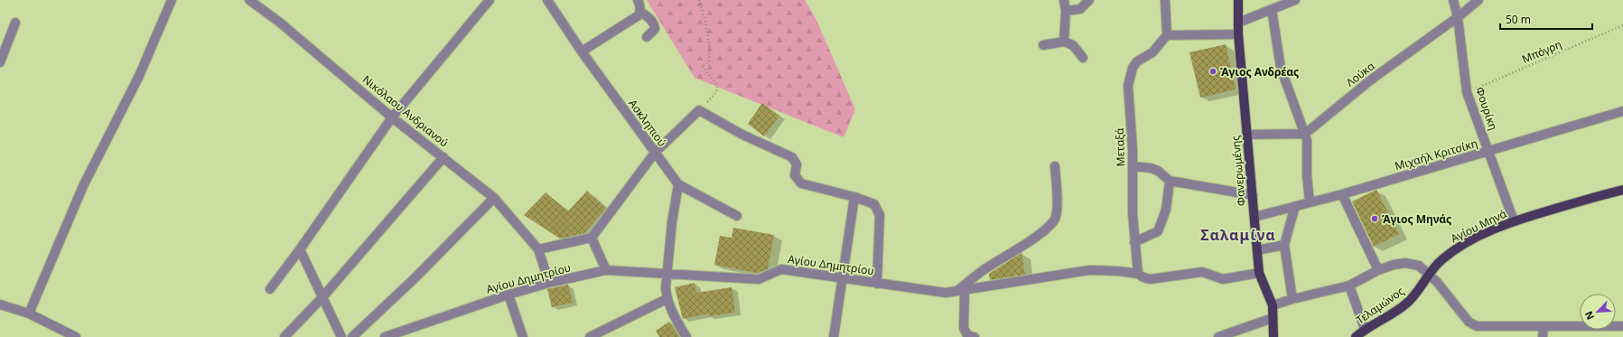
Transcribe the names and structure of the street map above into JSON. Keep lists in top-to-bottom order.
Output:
{
  "streets": {
    "main road": ["Φανερωμένης", "Αγίου Μηνά", "Τελαμώνος"],
    "street": [
      "Λούκα",
      "Φουρίκη",
      "Νικόλαου Ανδριανού",
      "Ασκληπιού",
      "Μεταξά",
      "Μιχαήλ Κριτσίκη",
      "Αγίου Δημητρίου"
    ],
    "path": ["Μπόγρη"]
  },
  "crossings": [
    ["Μπόγρη", "Φουρίκη"],
    ["Λούκα", "Φουρίκη"],
    ["Φουρίκη", "Μιχαήλ Κριτσίκη"],
    ["Φουρίκη", "Αγίου Μηνά"],
    ["Μεταξά", "Αγίου Δημητρίου"],
    ["Μιχαήλ Κριτσίκη", "Φανερωμένης"],
    ["Φανερωμένης", "Αγίου Δημητρίου"],
    ["Αγίου Μηνά", "Τελαμώνος"]
  ],
  "districts": ["Σαλαμίνα"],
  "places": ["Άγιος Ανδρέας", "Άγιος Μηνάς"],
  "scale_bar": "50 m",
  "north": "bottom left"
}
